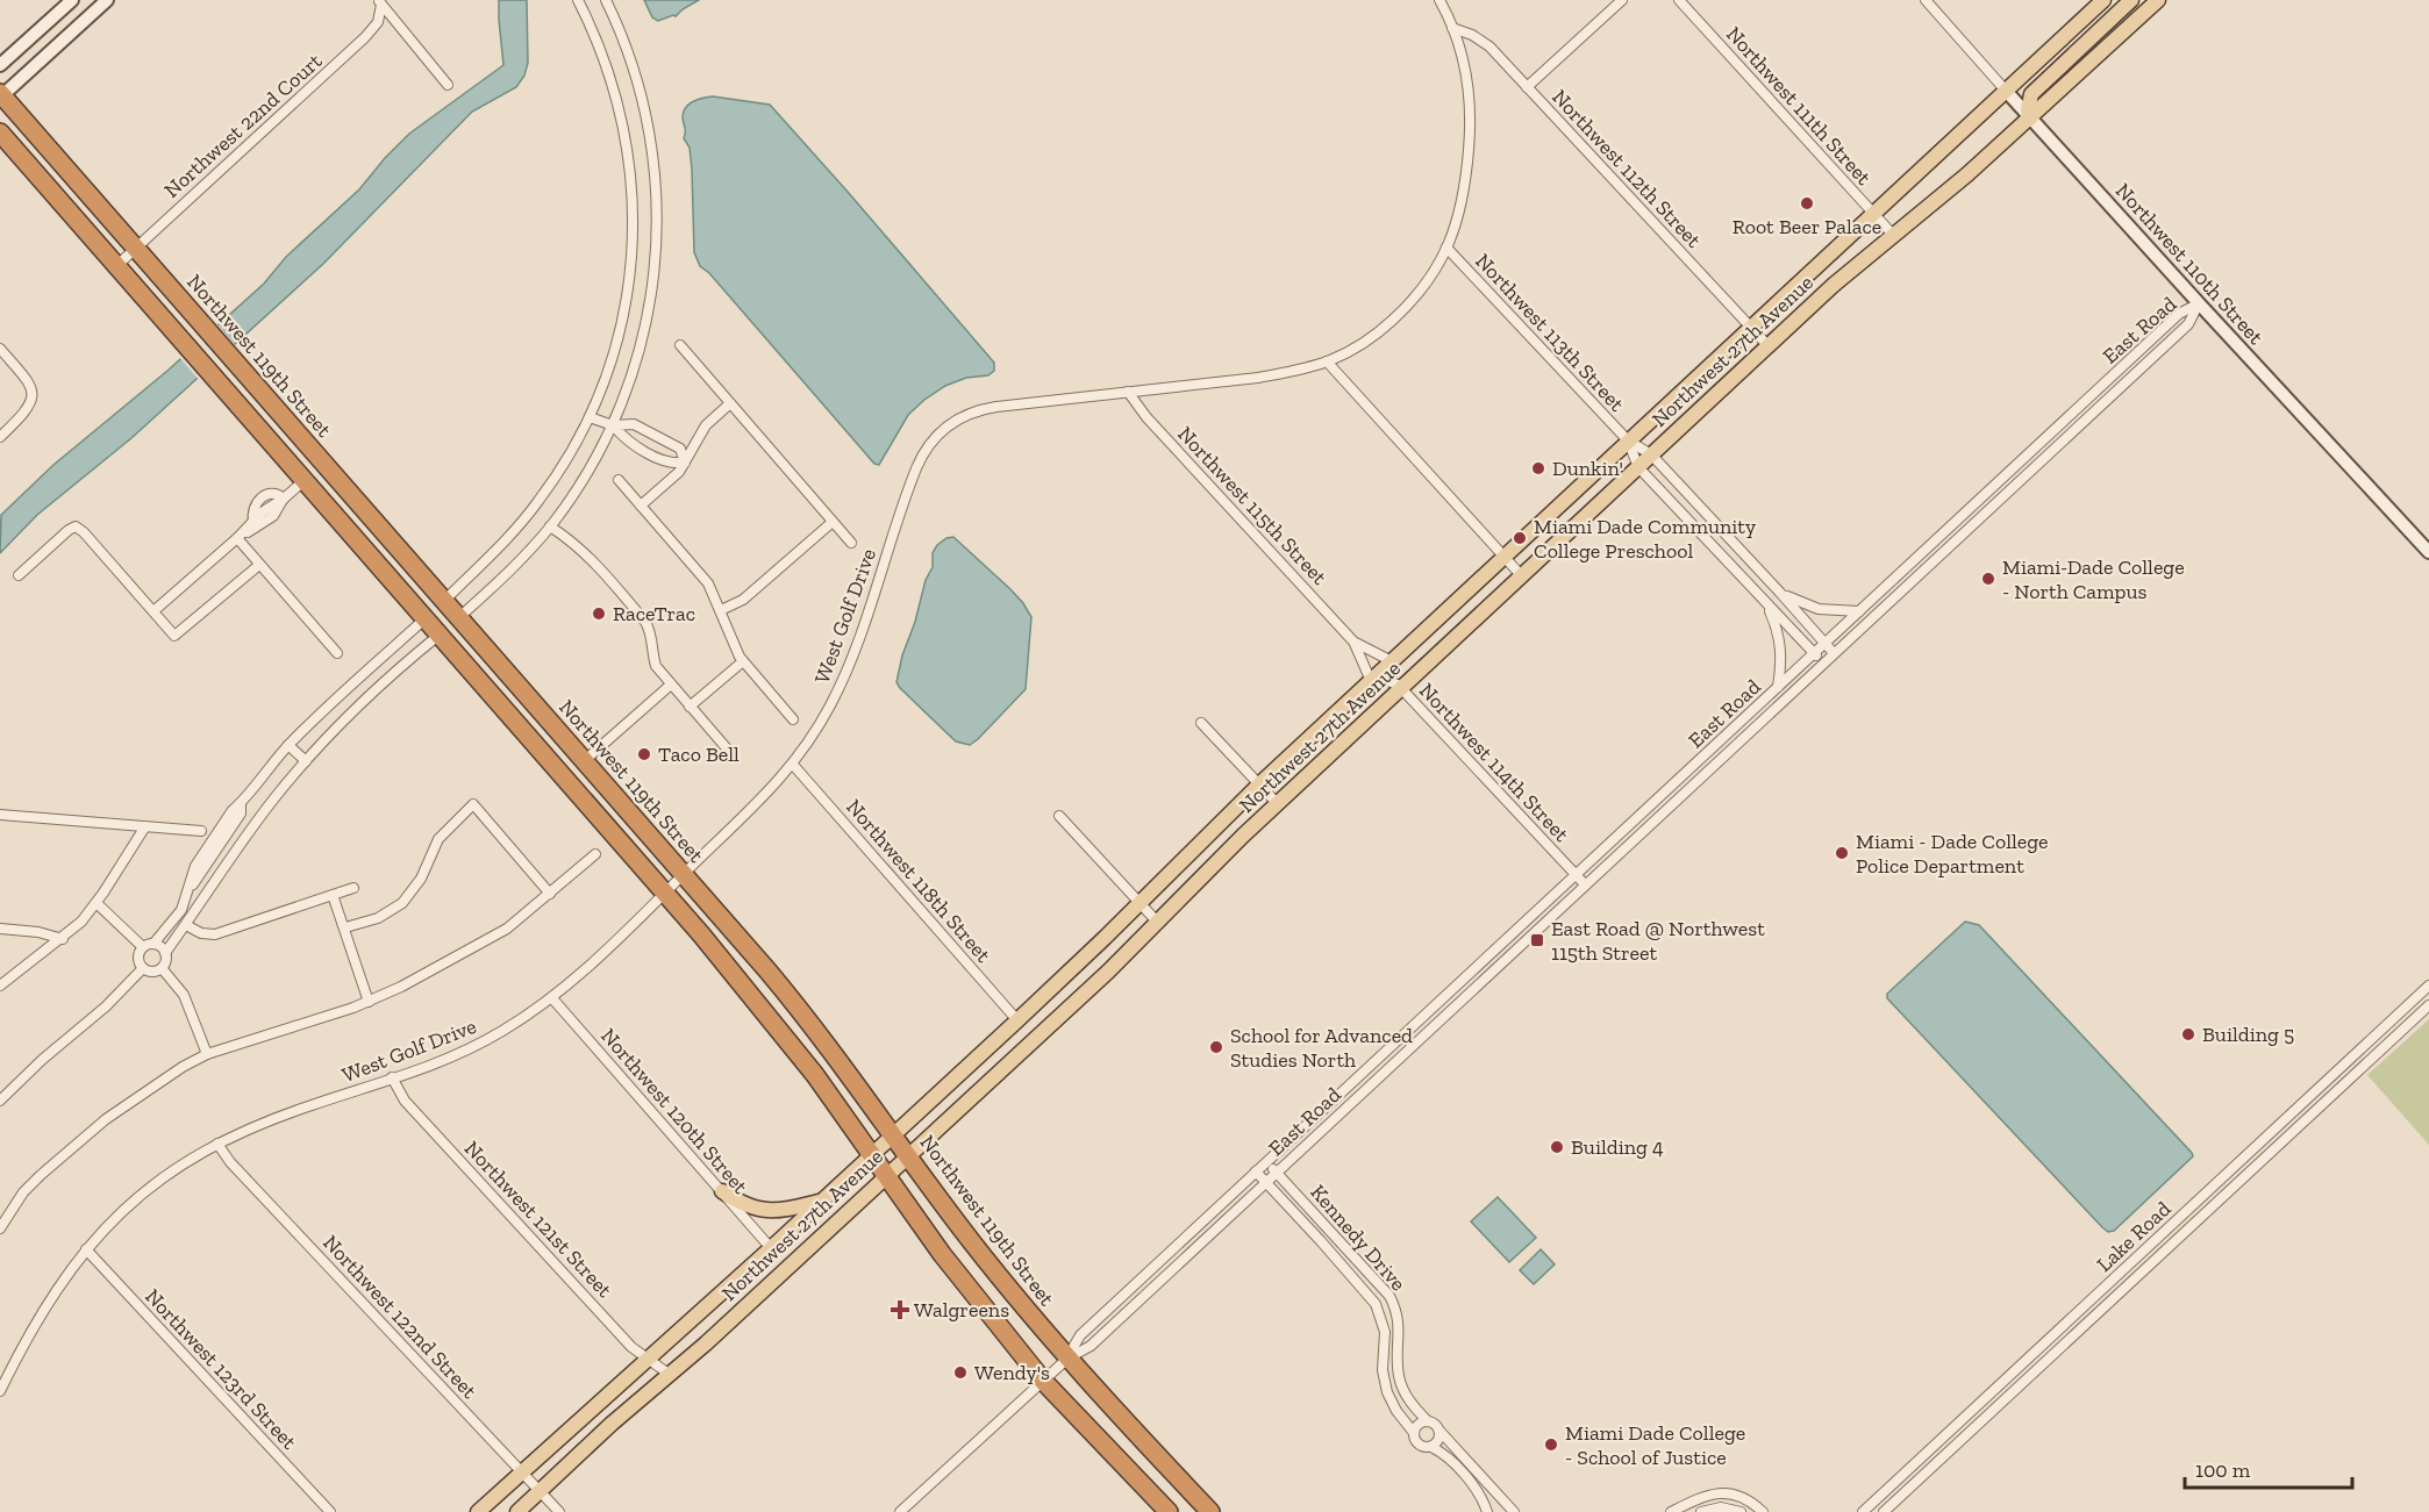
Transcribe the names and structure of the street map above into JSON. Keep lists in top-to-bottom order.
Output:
{
  "streets": {
    "highway": ["Northwest 119th Street"],
    "main road": ["Northwest 27th Avenue"],
    "street": [
      "Northwest 111th Street",
      "Northwest 22nd Court",
      "Northwest 112th Street",
      "Northwest 110th Street",
      "East Road",
      "Northwest 113th Street",
      "Northwest 115th Street",
      "West Golf Drive",
      "Northwest 114th Street",
      "Northwest 118th Street",
      "Northwest 120th Street",
      "Northwest 121st Street",
      "Lake Road",
      "Kennedy Drive",
      "Northwest 122nd Street",
      "Northwest 123rd Street"
    ]
  },
  "crossings": [
    ["Northwest 111th Street", "Northwest 27th Avenue"],
    ["Northwest 22nd Court", "Northwest 119th Street"],
    ["Northwest 112th Street", "Northwest 27th Avenue"],
    ["Northwest 112th Street", "West Golf Drive"],
    ["Northwest 110th Street", "East Road"],
    ["Northwest 110th Street", "Northwest 27th Avenue"],
    ["East Road", "Northwest 113th Street"],
    ["East Road", "Northwest 119th Street"],
    ["East Road", "Northwest 114th Street"],
    ["East Road", "Kennedy Drive"],
    ["Northwest 113th Street", "Northwest 27th Avenue"],
    ["Northwest 113th Street", "West Golf Drive"],
    ["Northwest 27th Avenue", "Northwest 119th Street"],
    ["Northwest 27th Avenue", "Northwest 115th Street"],
    ["Northwest 27th Avenue", "Northwest 114th Street"],
    ["Northwest 27th Avenue", "Northwest 118th Street"],
    ["Northwest 27th Avenue", "Northwest 120th Street"],
    ["Northwest 27th Avenue", "Northwest 121st Street"],
    ["Northwest 27th Avenue", "Northwest 122nd Street"],
    ["Northwest 119th Street", "West Golf Drive"],
    ["Northwest 115th Street", "West Golf Drive"],
    ["Northwest 115th Street", "Northwest 114th Street"],
    ["West Golf Drive", "Northwest 118th Street"],
    ["West Golf Drive", "Northwest 120th Street"],
    ["West Golf Drive", "Northwest 121st Street"],
    ["West Golf Drive", "Northwest 122nd Street"],
    ["West Golf Drive", "Northwest 123rd Street"]
  ],
  "places": {
    "other": [
      "Root Beer Palace",
      "Dunkin'",
      "Miami Dade Community College Preschool",
      "Miami-Dade College - North Campus",
      "RaceTrac",
      "Taco Bell",
      "Miami - Dade College Police Department",
      "Building 5",
      "School for Advanced Studies North",
      "Building 4",
      "Wendy's",
      "Miami Dade College - School of Justice"
    ],
    "transit": ["East Road @ Northwest 115th Street"],
    "health": ["Walgreens"]
  },
  "scale_bar": "100 m"
}
